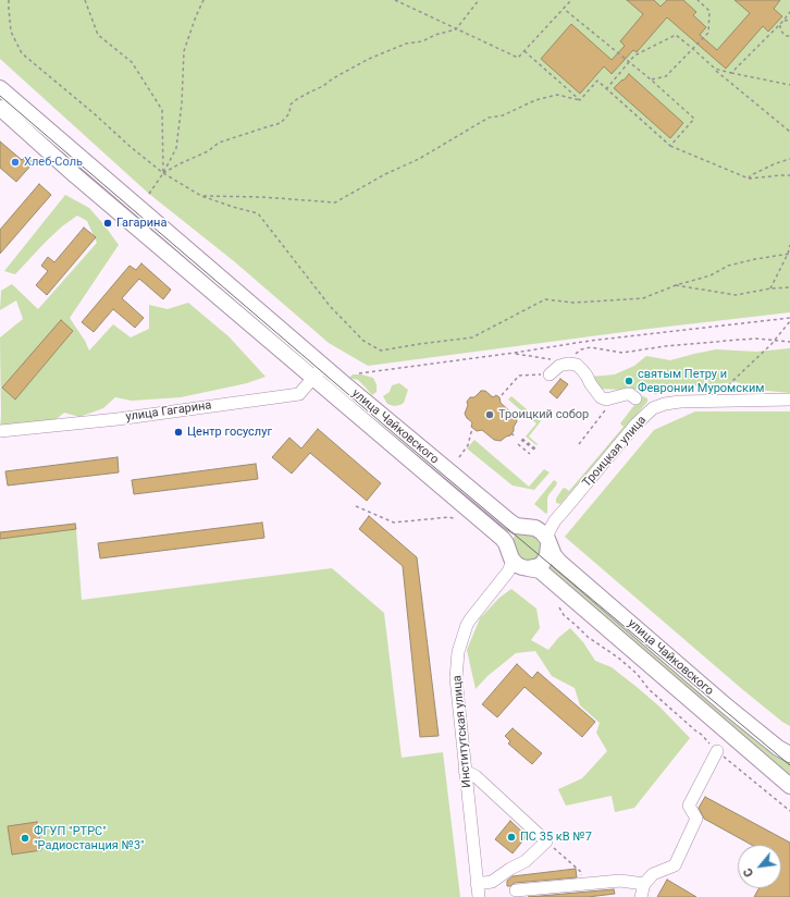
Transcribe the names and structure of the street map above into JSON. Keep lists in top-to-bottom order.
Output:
{
  "streets": {
    "main road": ["улица Чайковского"],
    "street": ["улица Гагарина", "Троицкая улица", "Институтская улица"]
  },
  "crossings": [
    ["улица Гагарина", "улица Чайковского"],
    ["улица Чайковского", "Институтская улица"]
  ],
  "places": [
    "Хлеб-Соль",
    "Гагарина",
    "святым Петру и Февронии Муромским",
    "Троицкий собор",
    "Центр госуслуг",
    "ПС 35 кВ №7",
    "ФГУП \"РТРС\" \"Радиостанция №3\""
  ],
  "north": "bottom left"
}
